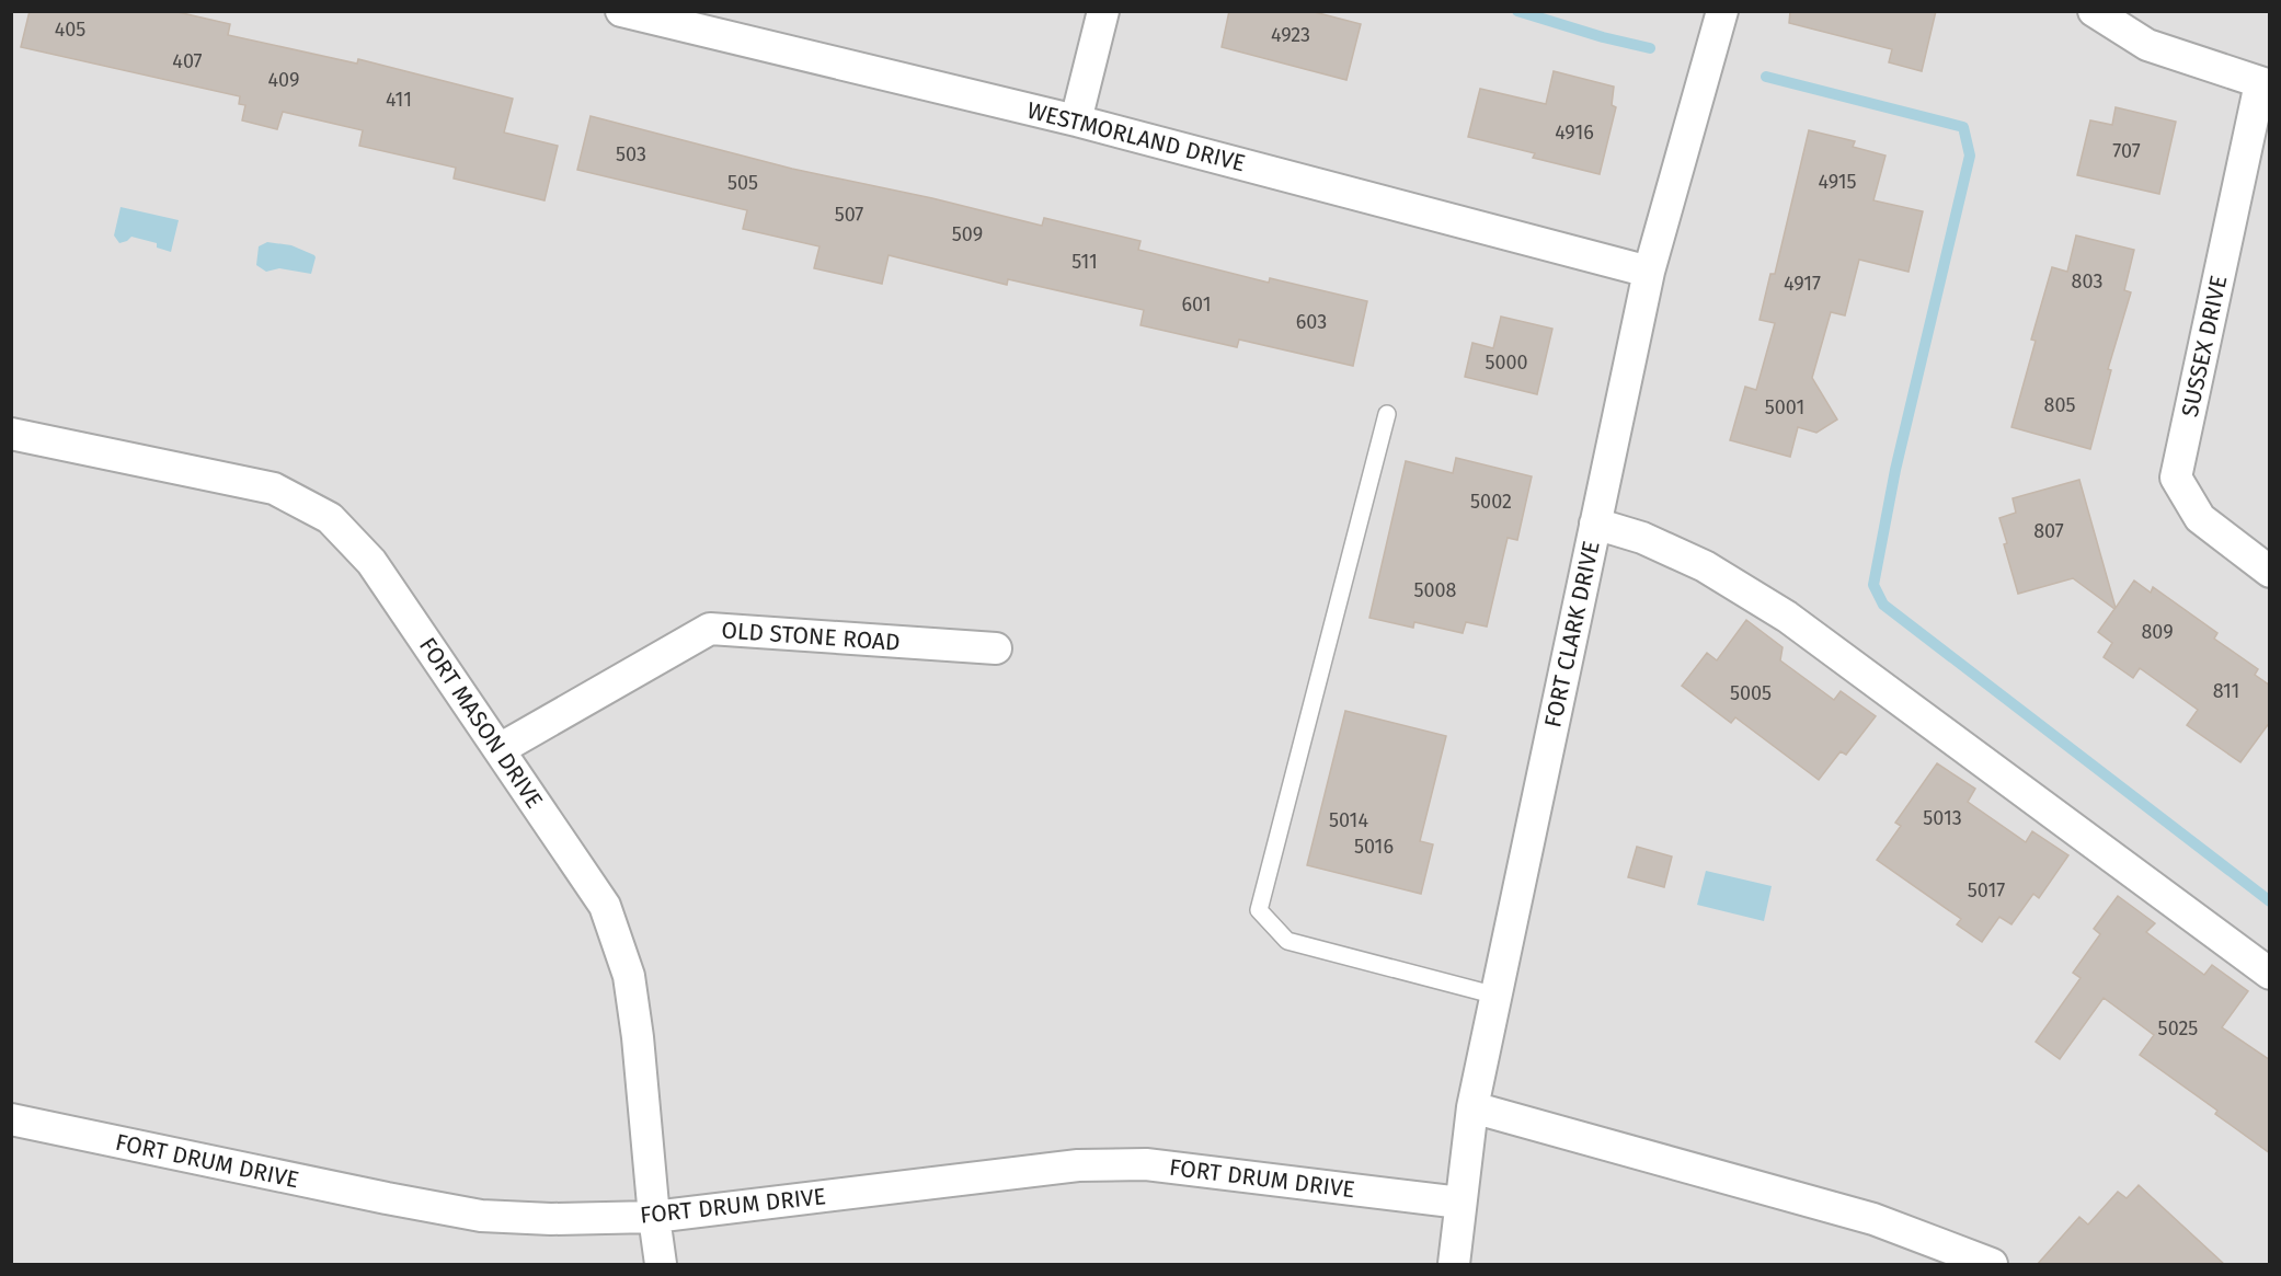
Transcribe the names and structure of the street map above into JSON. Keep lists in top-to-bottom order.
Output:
{
  "streets": {
    "street": [
      "WESTMORLAND DRIVE",
      "SUSSEX DRIVE",
      "FORT CLARK DRIVE",
      "OLD STONE ROAD",
      "FORT MASON DRIVE",
      "FORT DRUM DRIVE"
    ]
  },
  "crossings": [
    ["WESTMORLAND DRIVE", "FORT CLARK DRIVE"],
    ["FORT CLARK DRIVE", "FORT DRUM DRIVE"],
    ["OLD STONE ROAD", "FORT MASON DRIVE"],
    ["FORT MASON DRIVE", "FORT DRUM DRIVE"]
  ],
  "house_numbers": [
    "405",
    "4923",
    "407",
    "409",
    "411",
    "4916",
    "707",
    "503",
    "4915",
    "505",
    "507",
    "509",
    "511",
    "803",
    "4917",
    "601",
    "603",
    "5000",
    "805",
    "5001",
    "5002",
    "807",
    "5008",
    "809",
    "811",
    "5005",
    "5013",
    "5014",
    "5016",
    "5017",
    "5025"
  ]
}
